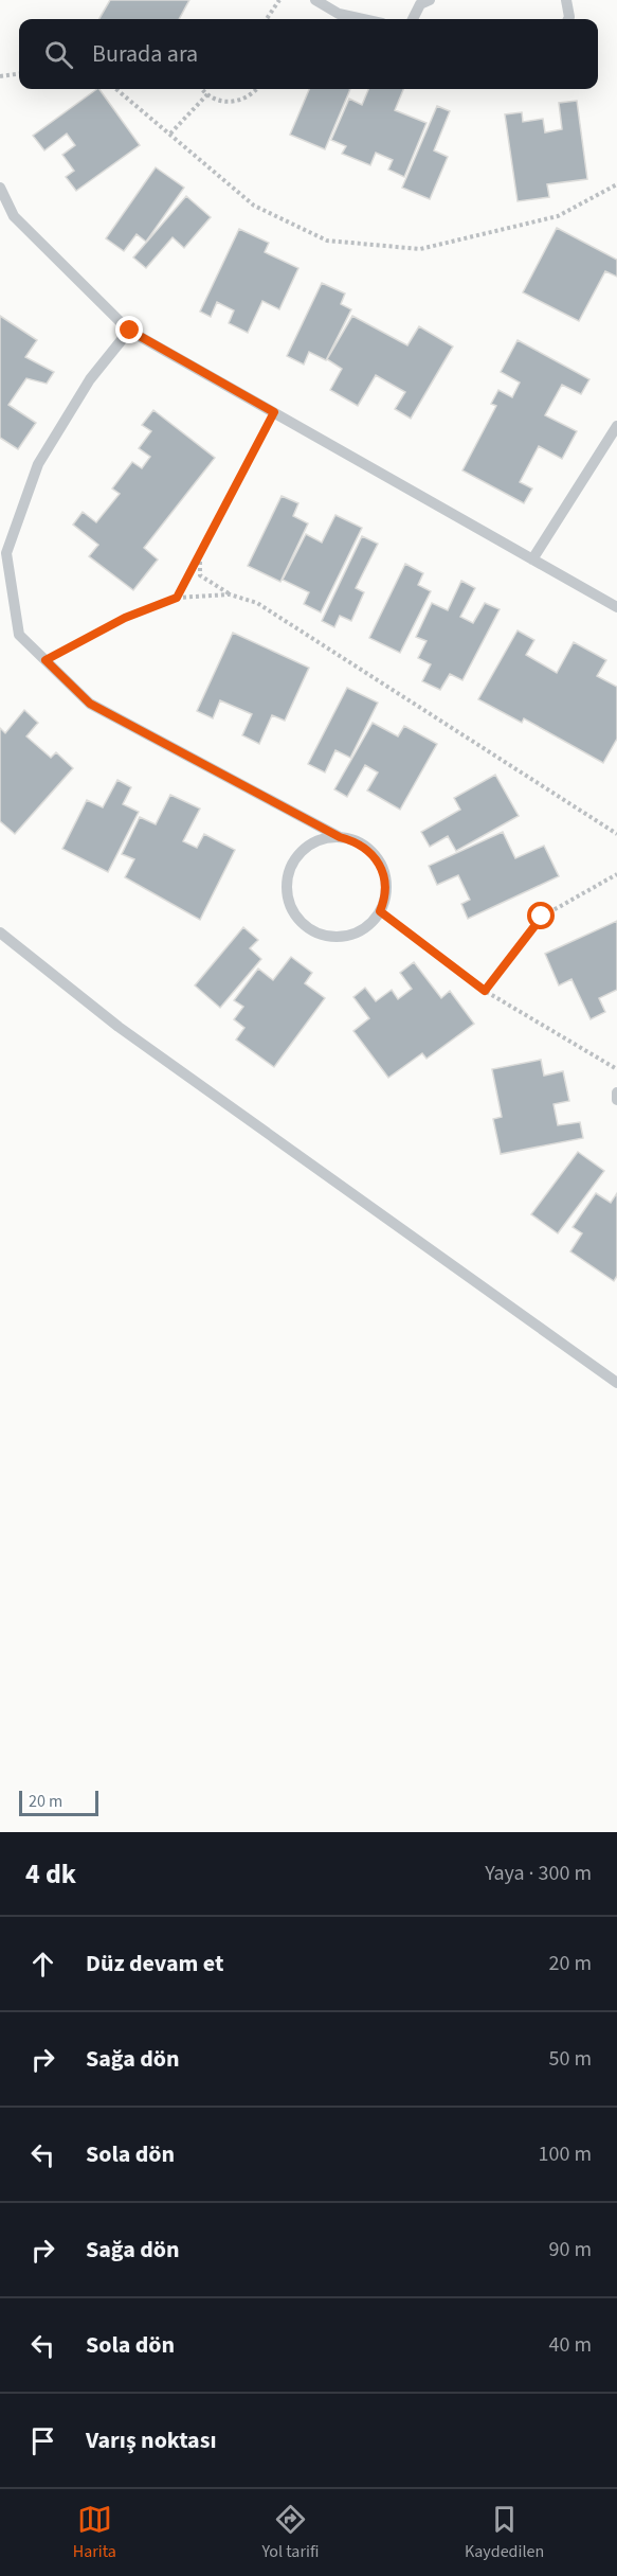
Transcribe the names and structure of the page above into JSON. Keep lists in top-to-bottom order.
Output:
{
  "scale_bar": "20 m",
  "page": {
    "search": "Burada ara",
    "scale": "20 m",
    "heading": ["4 dk", "Yaya · 300 m"],
    "list": [
      ["Düz devam et", "20 m"],
      ["Sağa dön", "50 m"],
      ["Sola dön", "100 m"],
      ["Sağa dön", "90 m"],
      ["Sola dön", "40 m"],
      "Varış noktası"
    ],
    "nav": ["Harita", "Yol tarifi", "Kaydedilen"]
  }
}
